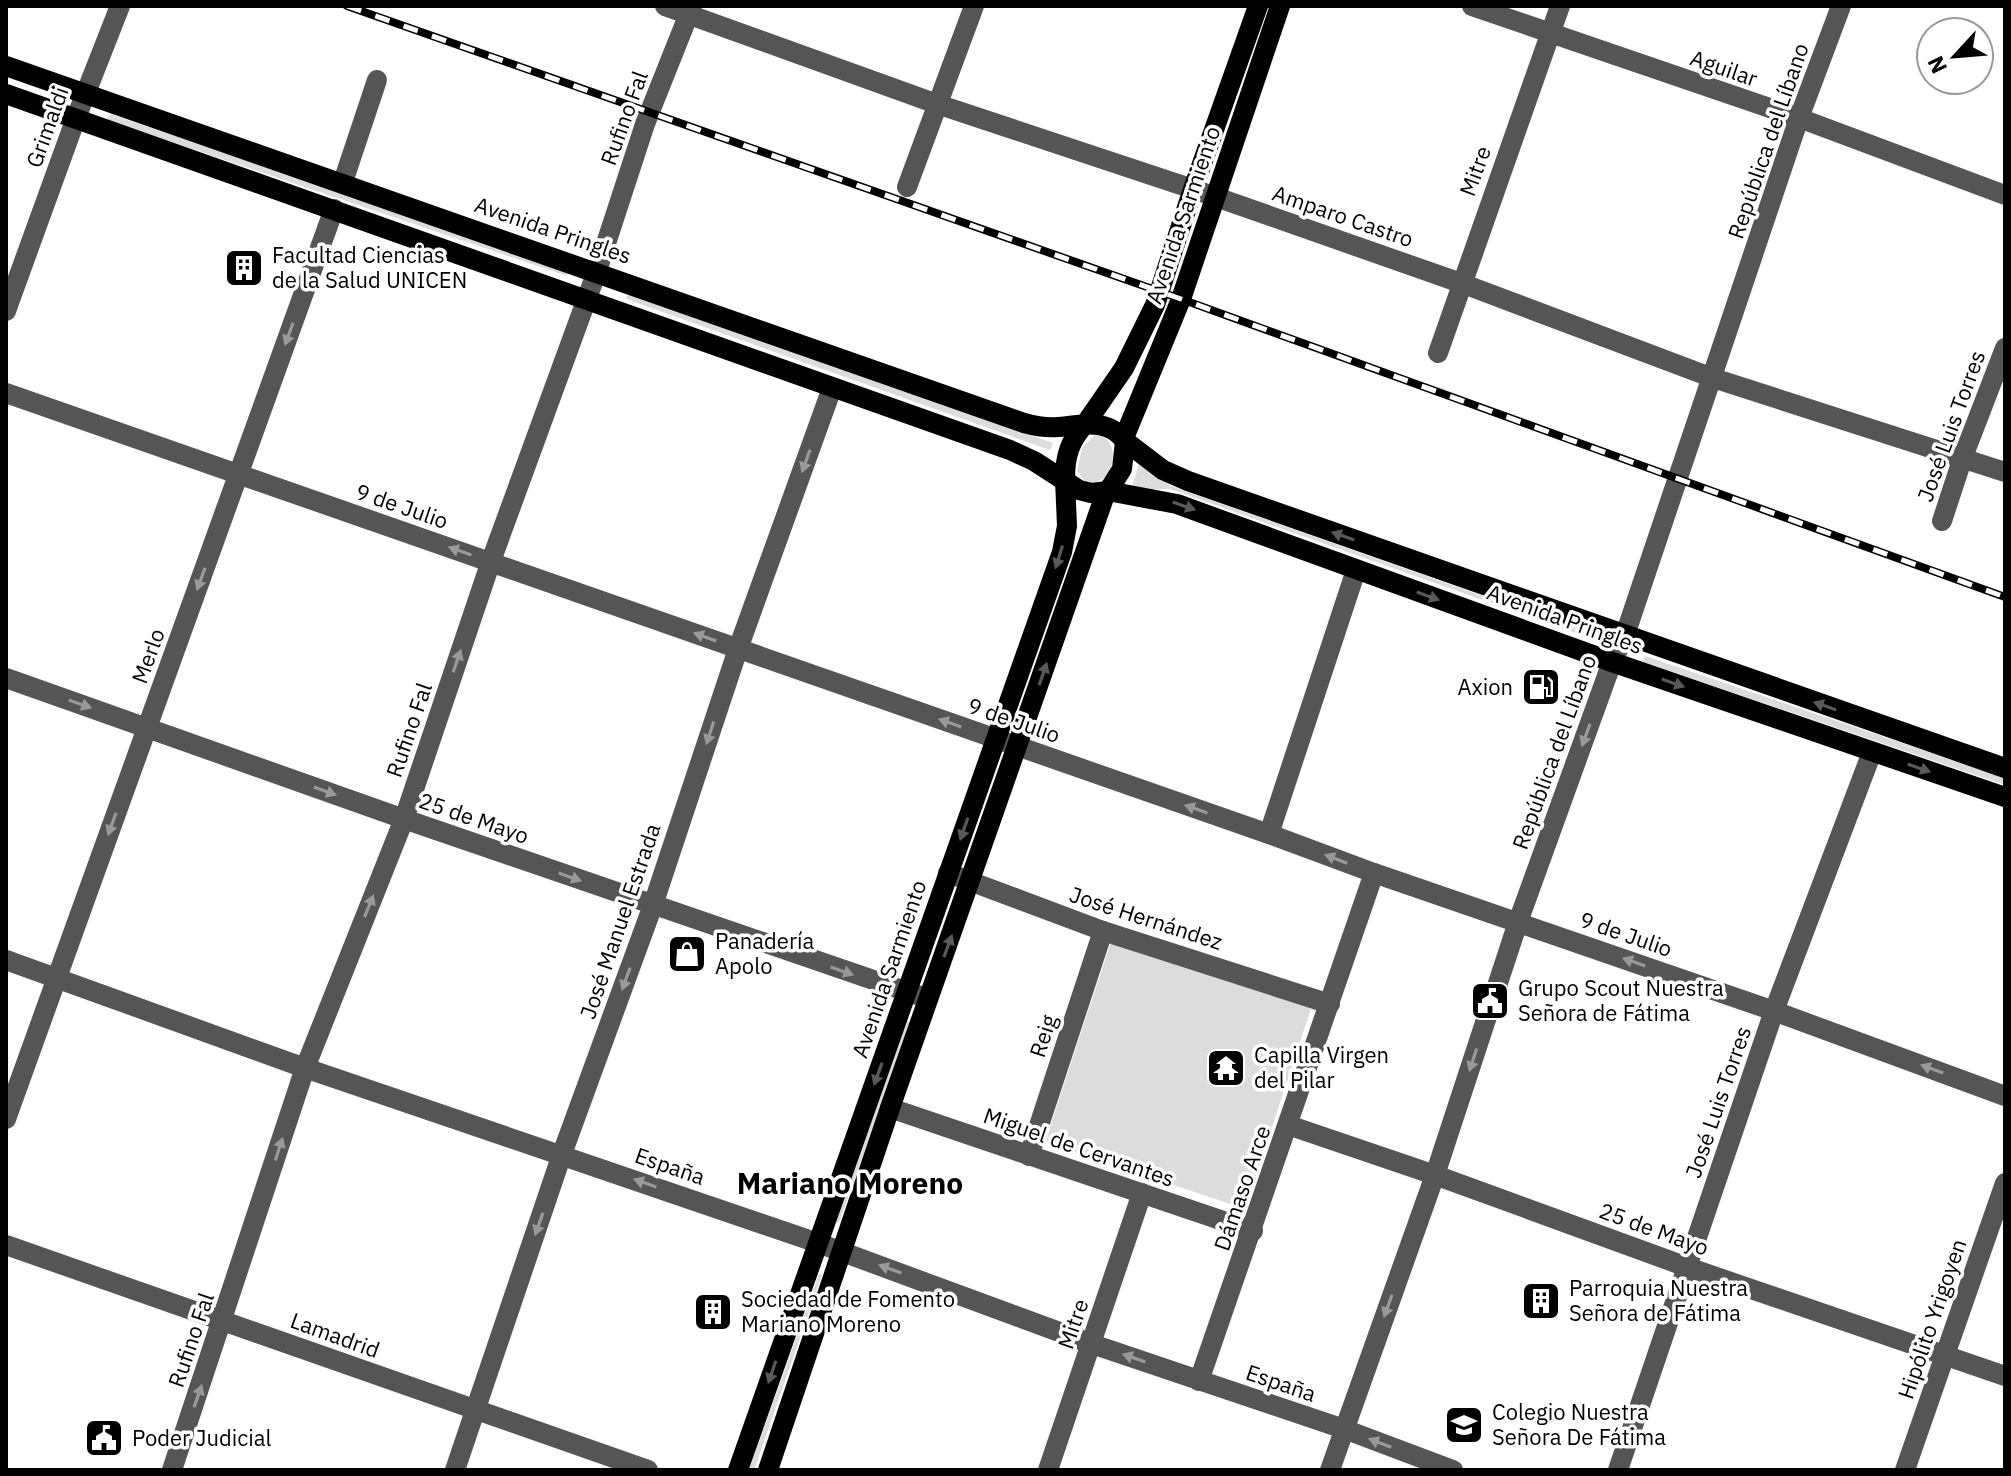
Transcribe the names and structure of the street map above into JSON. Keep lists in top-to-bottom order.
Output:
{
  "streets": {
    "main road": ["Avenida Sarmiento", "Avenida Pringles"],
    "street": [
      "Aguilar",
      "Rufino Fal",
      "Grimaldi",
      "República del Líbano",
      "Mitre",
      "Amparo Castro",
      "José Luis Torres",
      "9 de Julio",
      "Merlo",
      "25 de Mayo",
      "José Hernández",
      "José Manuel Estrada",
      "Reig",
      "Miguel de Cervantes",
      "España",
      "Dámaso Arce",
      "Hipólito Yrigoyen",
      "Lamadrid"
    ]
  },
  "crossings": [
    ["Aguilar", "República del Líbano"],
    ["Aguilar", "Mitre"],
    ["Rufino Fal", "Amparo Castro"],
    ["Rufino Fal", "Avenida Pringles"],
    ["Rufino Fal", "9 de Julio"],
    ["Rufino Fal", "25 de Mayo"],
    ["Rufino Fal", "España"],
    ["Rufino Fal", "Lamadrid"],
    ["Grimaldi", "Avenida Pringles"],
    ["República del Líbano", "Amparo Castro"],
    ["República del Líbano", "Avenida Pringles"],
    ["República del Líbano", "9 de Julio"],
    ["República del Líbano", "25 de Mayo"],
    ["República del Líbano", "España"],
    ["Mitre", "Amparo Castro"],
    ["Mitre", "Miguel de Cervantes"],
    ["Mitre", "España"],
    ["Avenida Sarmiento", "Amparo Castro"],
    ["Avenida Sarmiento", "Avenida Pringles"],
    ["Avenida Sarmiento", "9 de Julio"],
    ["Avenida Sarmiento", "25 de Mayo"],
    ["Avenida Sarmiento", "José Hernández"],
    ["Avenida Sarmiento", "España"],
    ["Amparo Castro", "José Luis Torres"],
    ["Avenida Pringles", "José Luis Torres"],
    ["José Luis Torres", "9 de Julio"],
    ["José Luis Torres", "25 de Mayo"],
    ["9 de Julio", "Merlo"],
    ["9 de Julio", "José Manuel Estrada"],
    ["9 de Julio", "Dámaso Arce"],
    ["Merlo", "25 de Mayo"],
    ["Merlo", "España"],
    ["25 de Mayo", "José Manuel Estrada"],
    ["25 de Mayo", "Dámaso Arce"],
    ["25 de Mayo", "Hipólito Yrigoyen"],
    ["José Hernández", "Reig"],
    ["José Hernández", "Dámaso Arce"],
    ["José Manuel Estrada", "España"],
    ["José Manuel Estrada", "Lamadrid"],
    ["Reig", "Miguel de Cervantes"],
    ["Miguel de Cervantes", "Dámaso Arce"],
    ["España", "Dámaso Arce"]
  ],
  "one_way": [
    "Rufino Fal",
    "República del Líbano",
    "9 de Julio",
    "Merlo",
    "25 de Mayo",
    "José Manuel Estrada",
    "España"
  ],
  "districts": ["Mariano Moreno"],
  "places": {
    "building": ["Facultad Ciencias de la Salud UNICEN", "Parroquia Nuestra Señora de Fátima", "Sociedad de Fomento Mariano Moreno"],
    "fuel station": ["Axion"],
    "shop": ["Panadería Apolo"],
    "public building": ["Grupo Scout Nuestra Señora de Fátima", "Poder Judicial"],
    "temple": ["Capilla Virgen del Pilar"],
    "school or university": ["Colegio Nuestra Señora De Fátima"]
  },
  "north": "bottom left"
}
